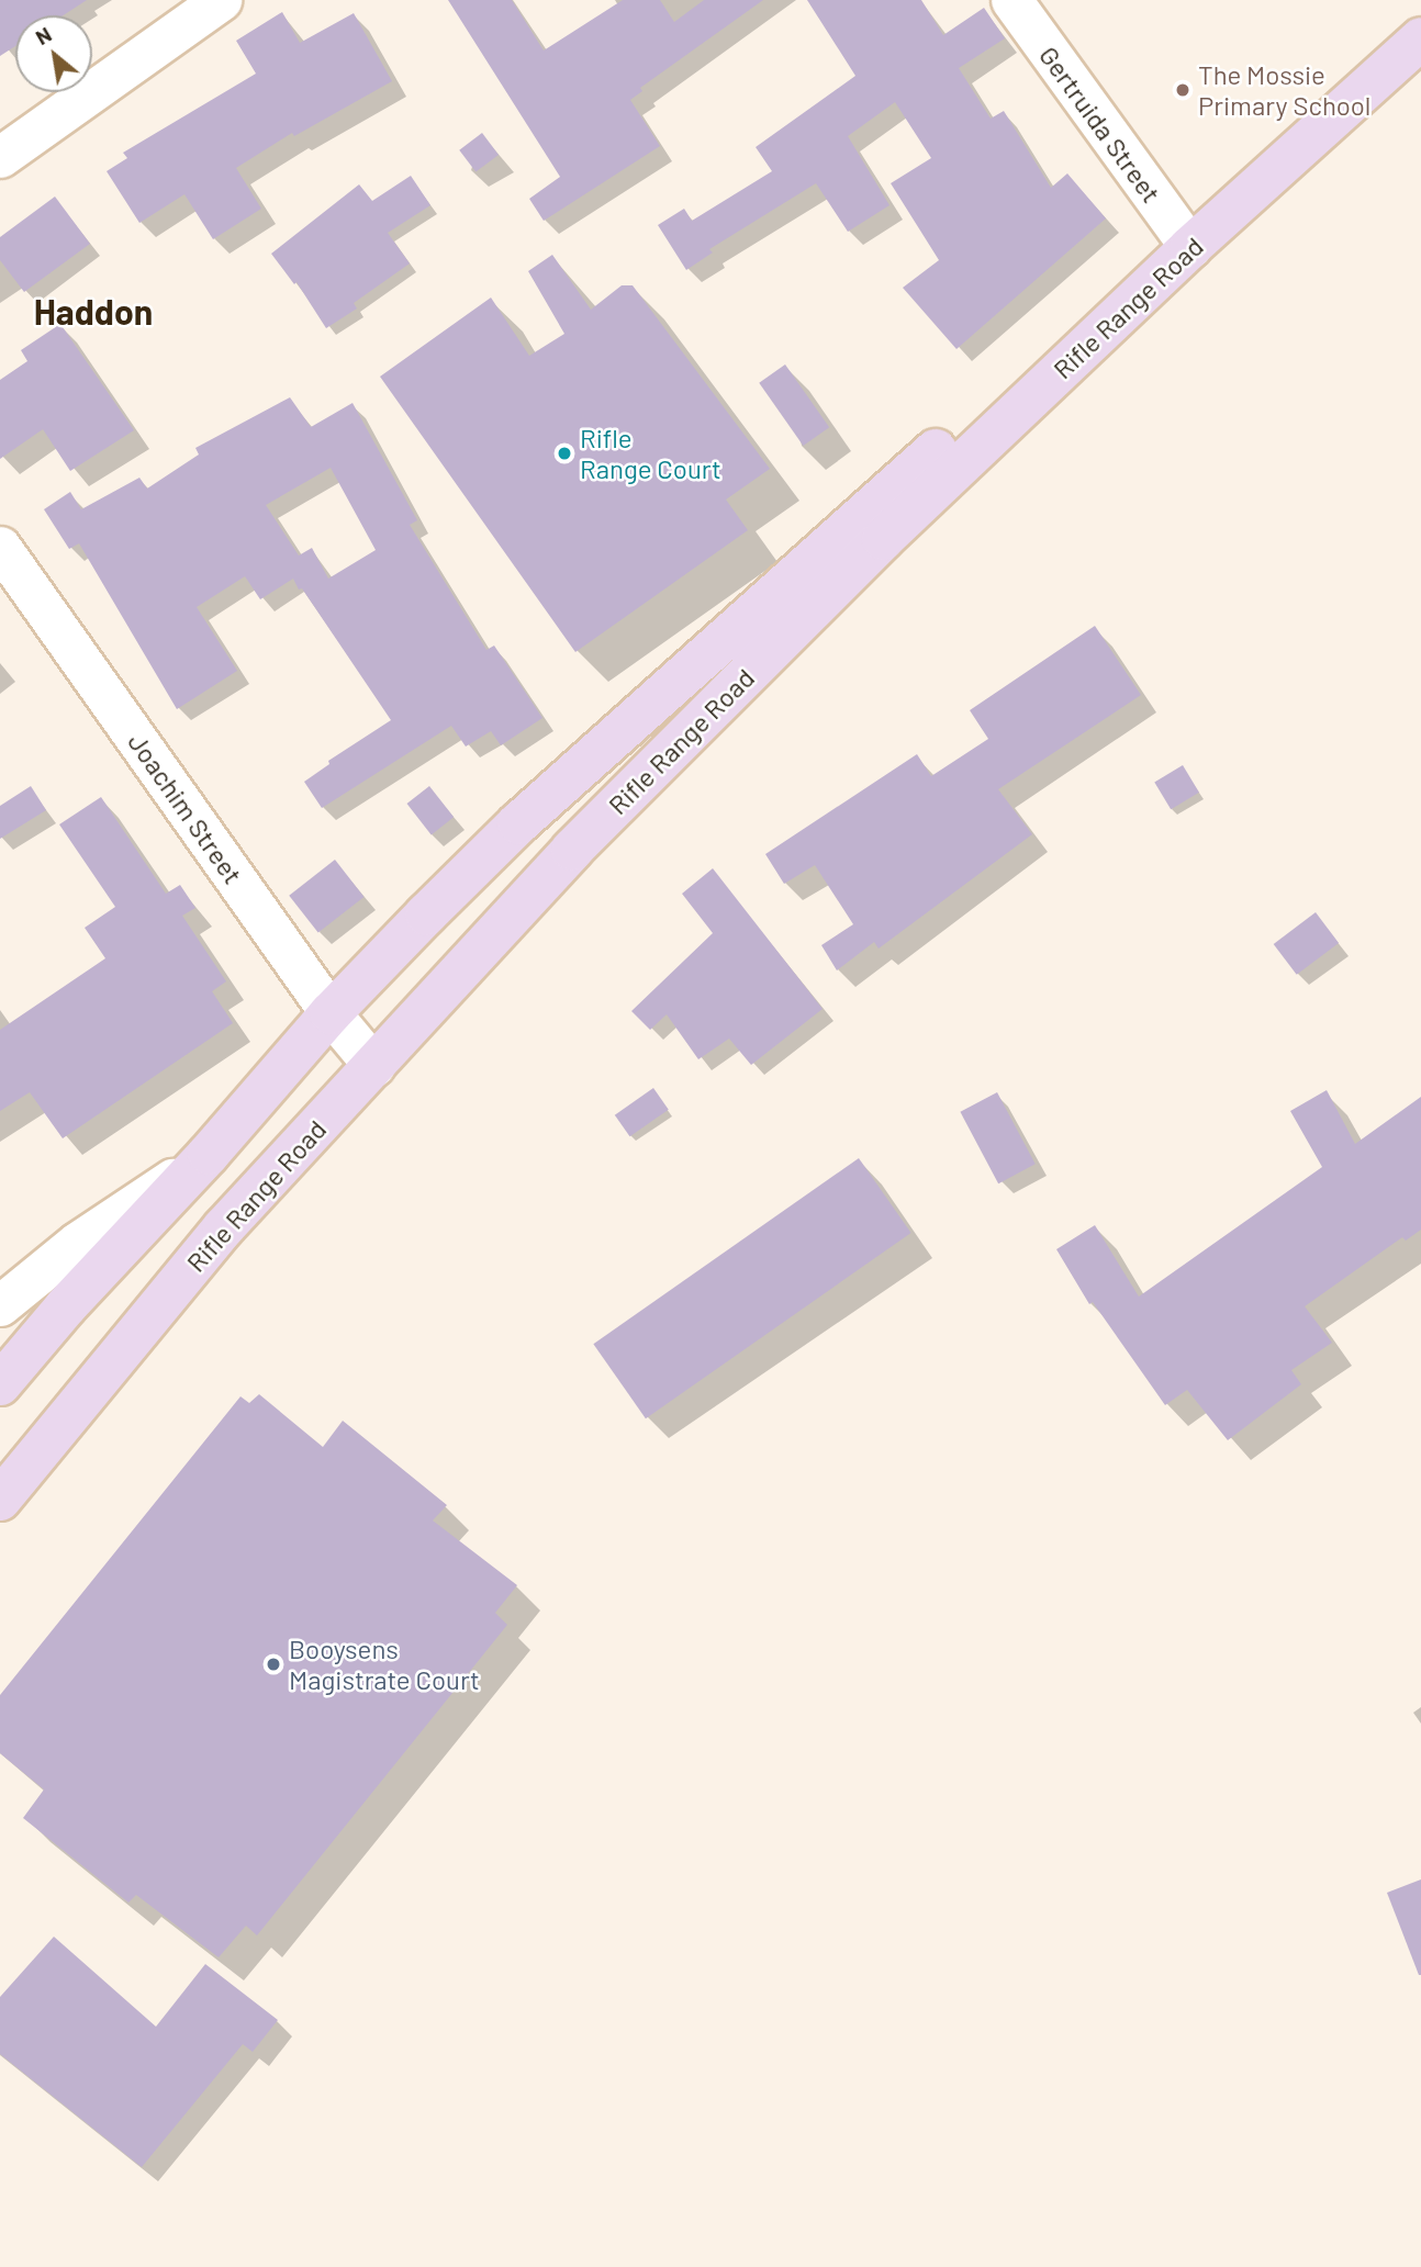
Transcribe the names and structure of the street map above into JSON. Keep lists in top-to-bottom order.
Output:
{
  "streets": {
    "main road": ["Rifle Range Road"],
    "street": ["Gertruida Street", "Joachim Street"]
  },
  "crossings": [
    ["Gertruida Street", "Rifle Range Road"],
    ["Rifle Range Road", "Joachim Street"]
  ],
  "districts": ["Haddon"],
  "places": ["The Mossie Primary School", "Rifle Range Court", "Booysens Magistrate Court"],
  "north": "top left"
}
